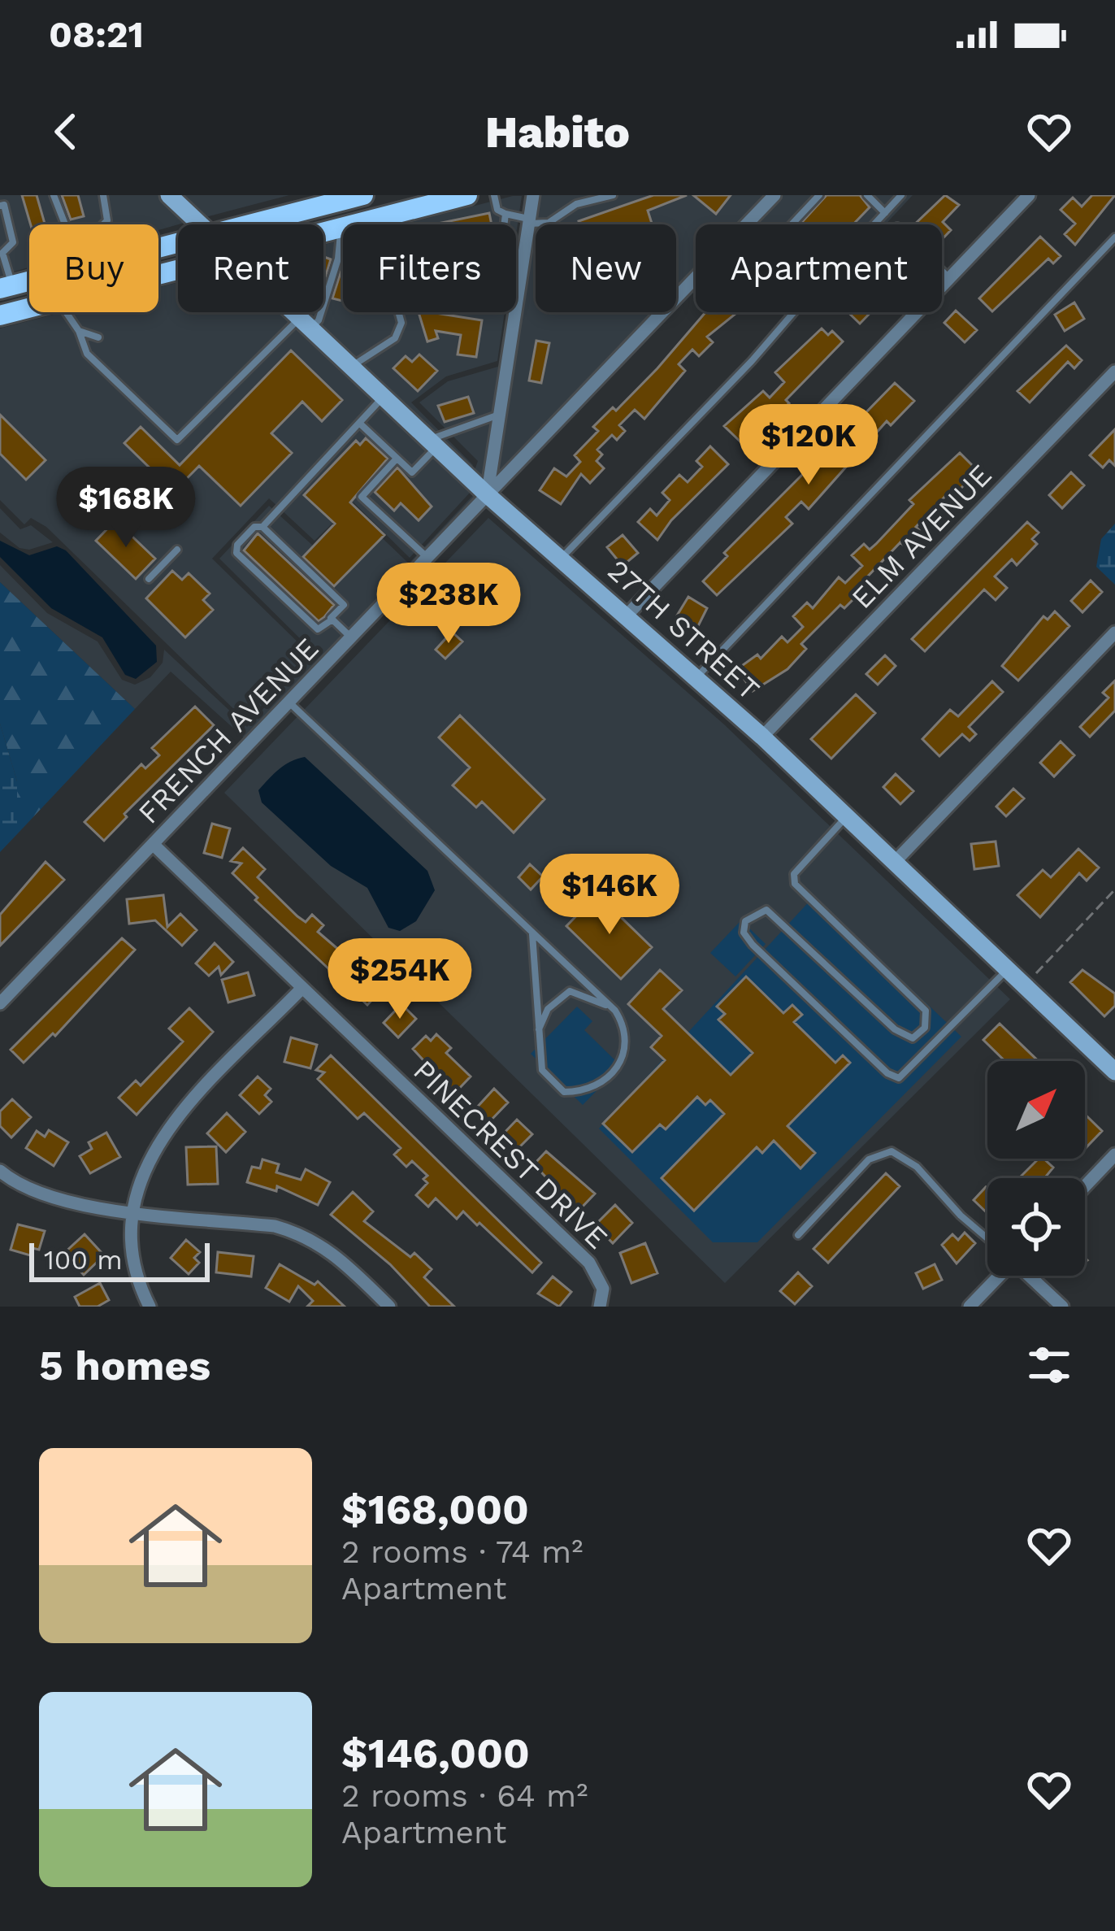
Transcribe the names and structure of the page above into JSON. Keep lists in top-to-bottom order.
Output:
{
  "streets": {
    "main road": ["27TH STREET"],
    "street": ["ELM AVENUE", "FRENCH AVENUE", "PINECREST DRIVE"]
  },
  "crossings": [
    ["ELM AVENUE", "27TH STREET"],
    ["27TH STREET", "FRENCH AVENUE"],
    ["FRENCH AVENUE", "PINECREST DRIVE"]
  ],
  "scale_bar": "100 m",
  "north": "top right",
  "page": {
    "status": "08:21",
    "header": "Habito",
    "chip": [
      "Buy",
      "Rent",
      "Filters",
      "New",
      "Apartment"
    ],
    "price": [
      "$120K",
      "$168K",
      "$238K",
      "$146K",
      "$254K"
    ],
    "scale": "100 m",
    "heading": "5 homes",
    "list": [
      {
        "name": "$168,000",
        "note": "2 rooms · 74 m² · Apartment"
      },
      {
        "name": "$146,000",
        "note": "2 rooms · 64 m² · Apartment"
      }
    ]
  }
}
